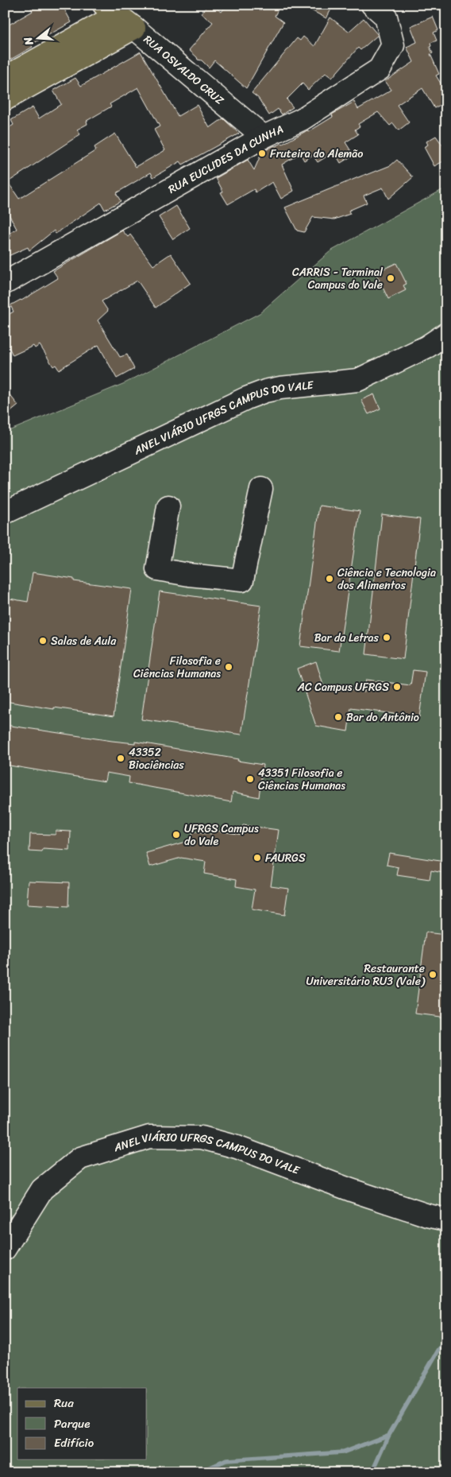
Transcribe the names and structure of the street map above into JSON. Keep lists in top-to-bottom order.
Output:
{
  "streets": {
    "main road": ["RUA OSVALDO CRUZ"],
    "street": ["RUA EUCLIDES DA CUNHA", "ANEL VIÁRIO UFRGS CAMPUS DO VALE"]
  },
  "crossings": [
    ["RUA OSVALDO CRUZ", "RUA EUCLIDES DA CUNHA"]
  ],
  "places": [
    "Fruteira do Alemão",
    "CARRIS - Terminal Campus do Vale",
    "Ciência e Tecnologia dos Alimentos",
    "Bar da Letras",
    "Salas de Aula",
    "Filosofia e Ciências Humanas",
    "AC Campus UFRGS",
    "Bar do Antônio",
    "43352 Biociências",
    "43351 Filosofia e Ciências Humanas",
    "UFRGS Campus do Vale",
    "FAURGS",
    "Restaurante Universitário RU3 (Vale)"
  ],
  "legend": ["Rua", "Parque", "Edifício"],
  "north": "left"
}
